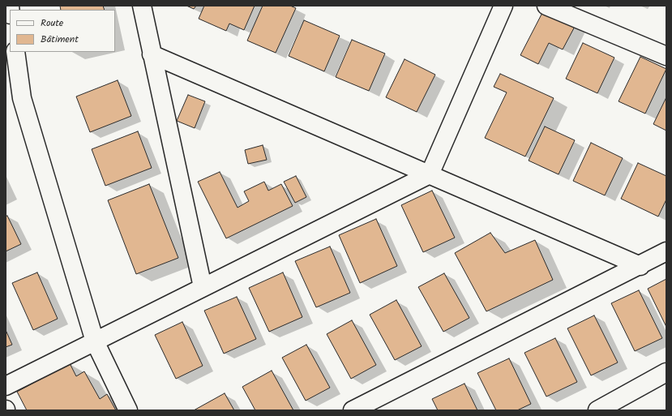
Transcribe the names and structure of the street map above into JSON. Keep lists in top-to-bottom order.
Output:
{
  "legend": ["Route", "Bâtiment"]
}
